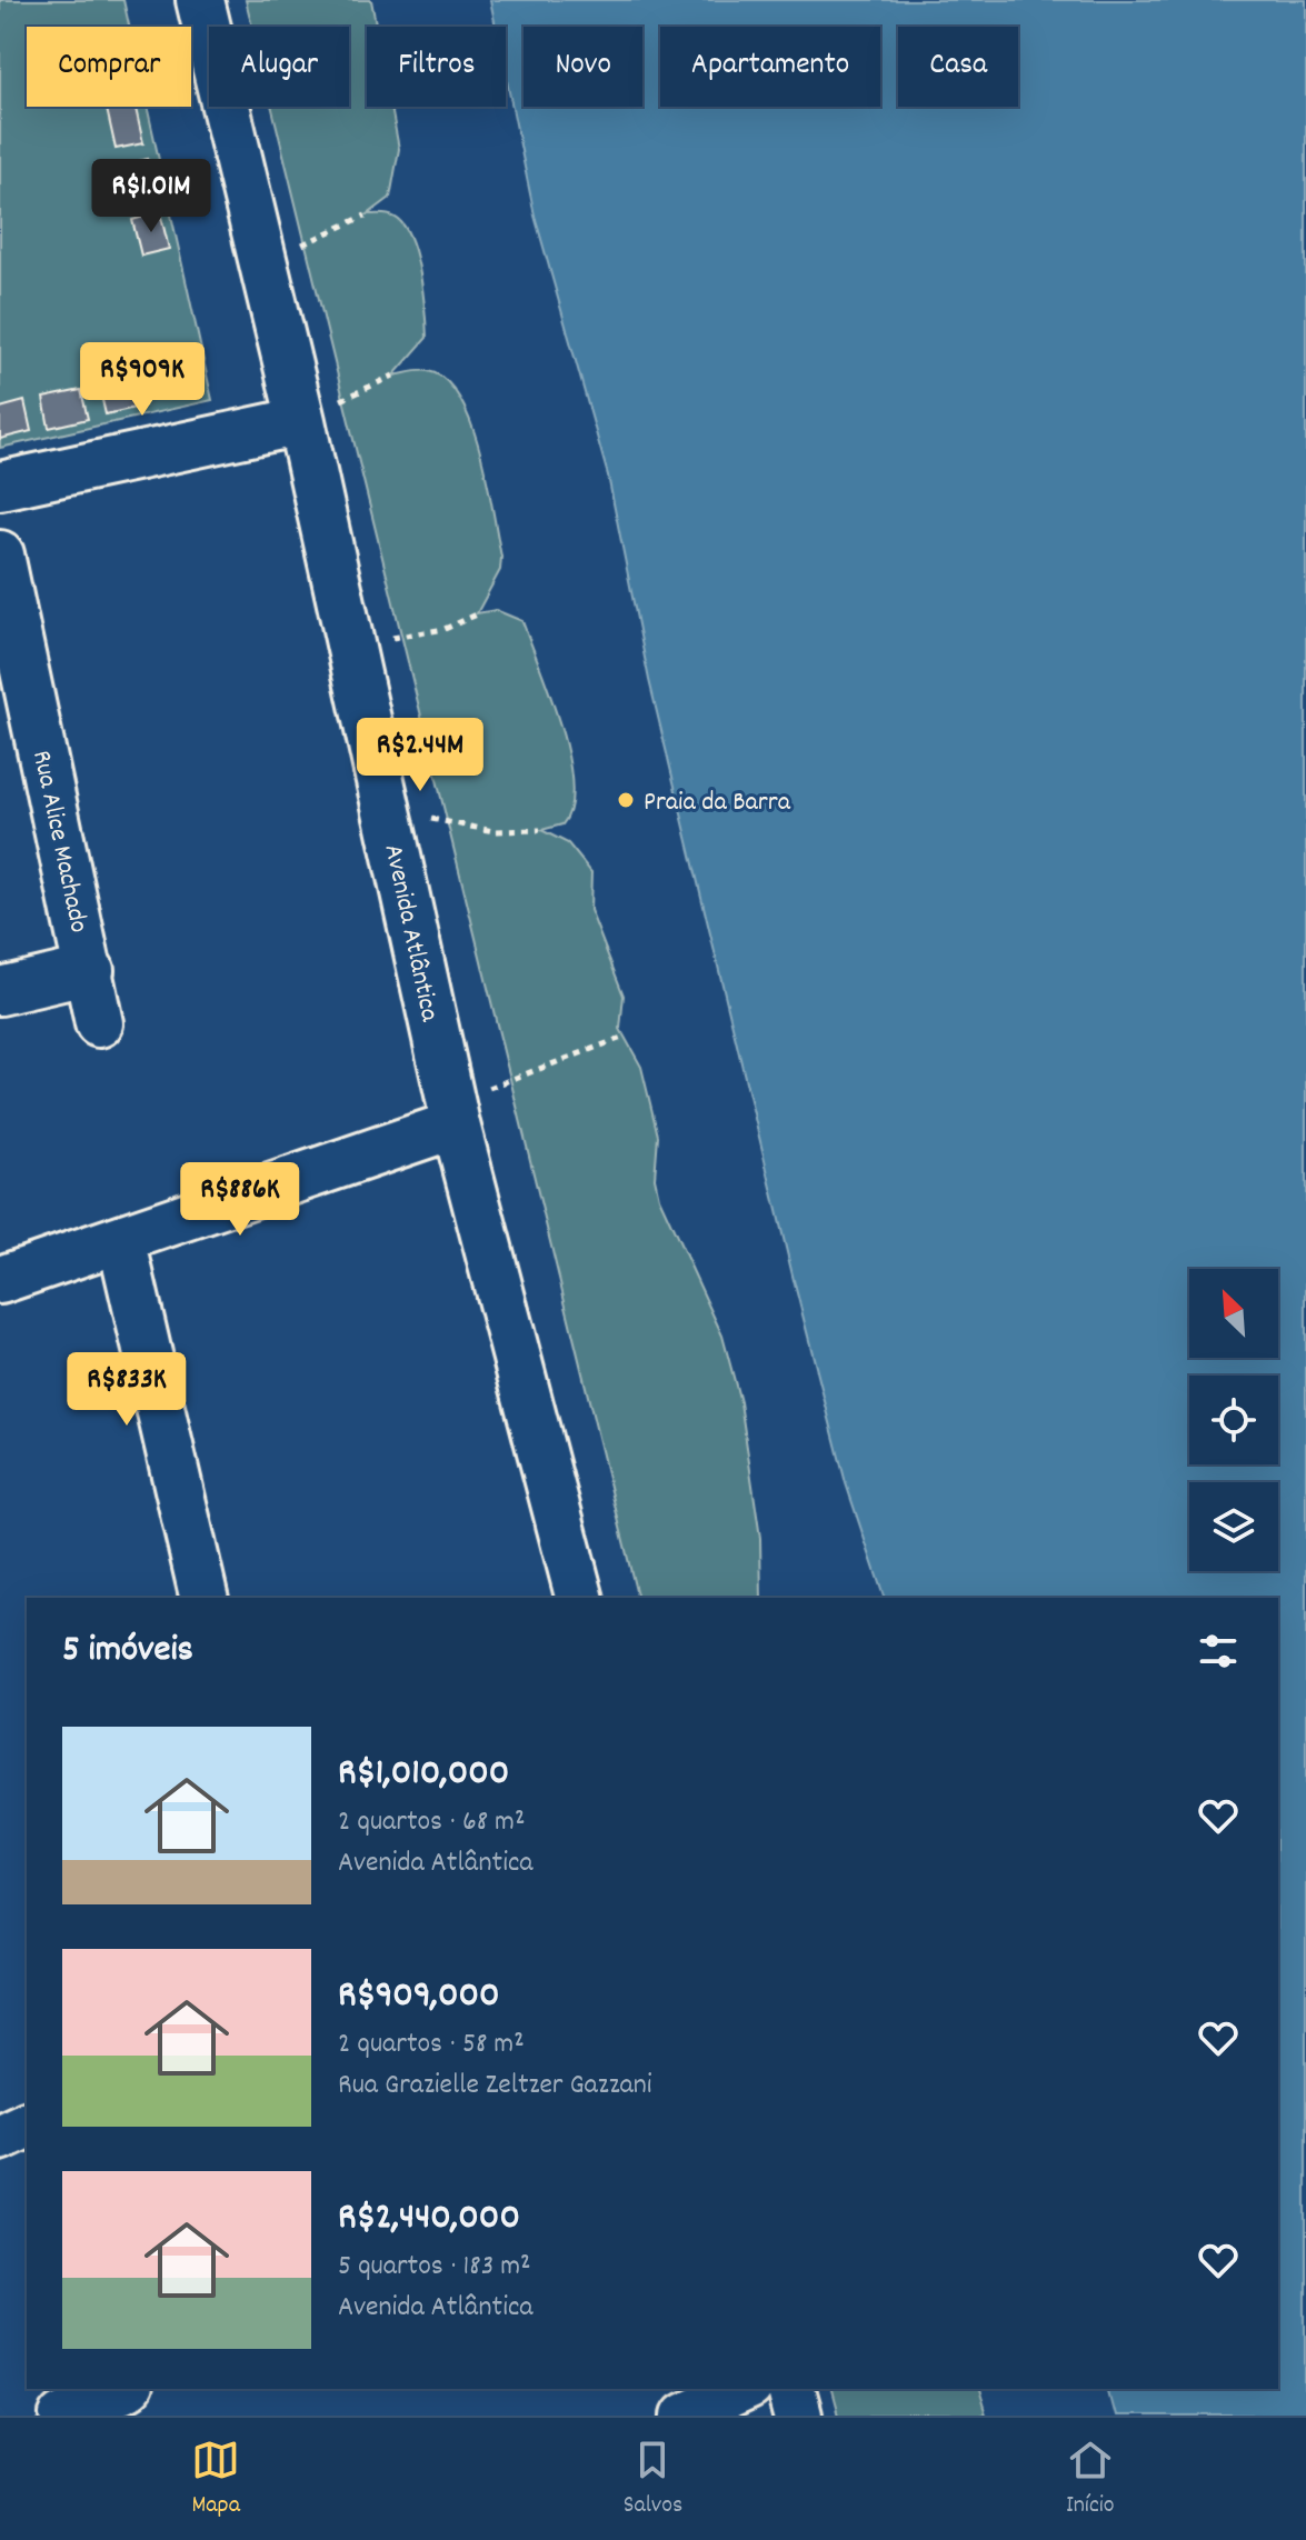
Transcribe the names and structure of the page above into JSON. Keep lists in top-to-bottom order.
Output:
{
  "streets": {
    "street": ["Rua Alice Machado", "Avenida Atlântica"]
  },
  "places": ["Praia da Barra"],
  "north": "top left",
  "page": {
    "chip": [
      "Comprar",
      "Alugar",
      "Filtros",
      "Novo",
      "Apartamento",
      "Casa"
    ],
    "price": [
      "R$1.01M",
      "R$909K",
      "R$2.44M",
      "R$886K",
      "R$833K"
    ],
    "heading": "5 imóveis",
    "list": [
      {
        "name": "R$1,010,000",
        "note": "2 quartos · 68 m² · Avenida Atlântica"
      },
      {
        "name": "R$909,000",
        "note": "2 quartos · 58 m² · Rua Grazielle Zeltzer Gazzani"
      },
      {
        "name": "R$2,440,000",
        "note": "5 quartos · 183 m² · Avenida Atlântica"
      }
    ],
    "tabs": ["Mapa", "Salvos", "Início"]
  }
}
